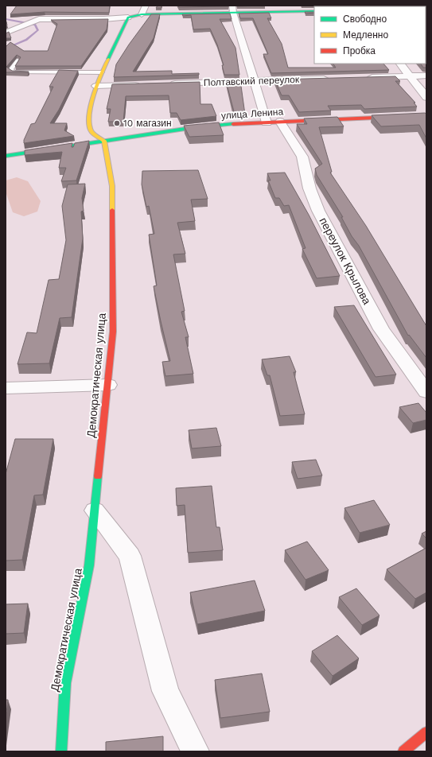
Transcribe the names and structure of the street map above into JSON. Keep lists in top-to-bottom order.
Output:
{
  "streets": {
    "street": [
      "Полтавский переулок",
      "улица Ленина",
      "переулок Крылова",
      "Демократическая улица"
    ]
  },
  "crossings": [
    ["Полтавский переулок", "переулок Крылова"],
    ["улица Ленина", "переулок Крылова"],
    ["улица Ленина", "Демократическая улица"]
  ],
  "places": ["10 магазин"],
  "legend": ["Свободно", "Медленно", "Пробка"]
}
